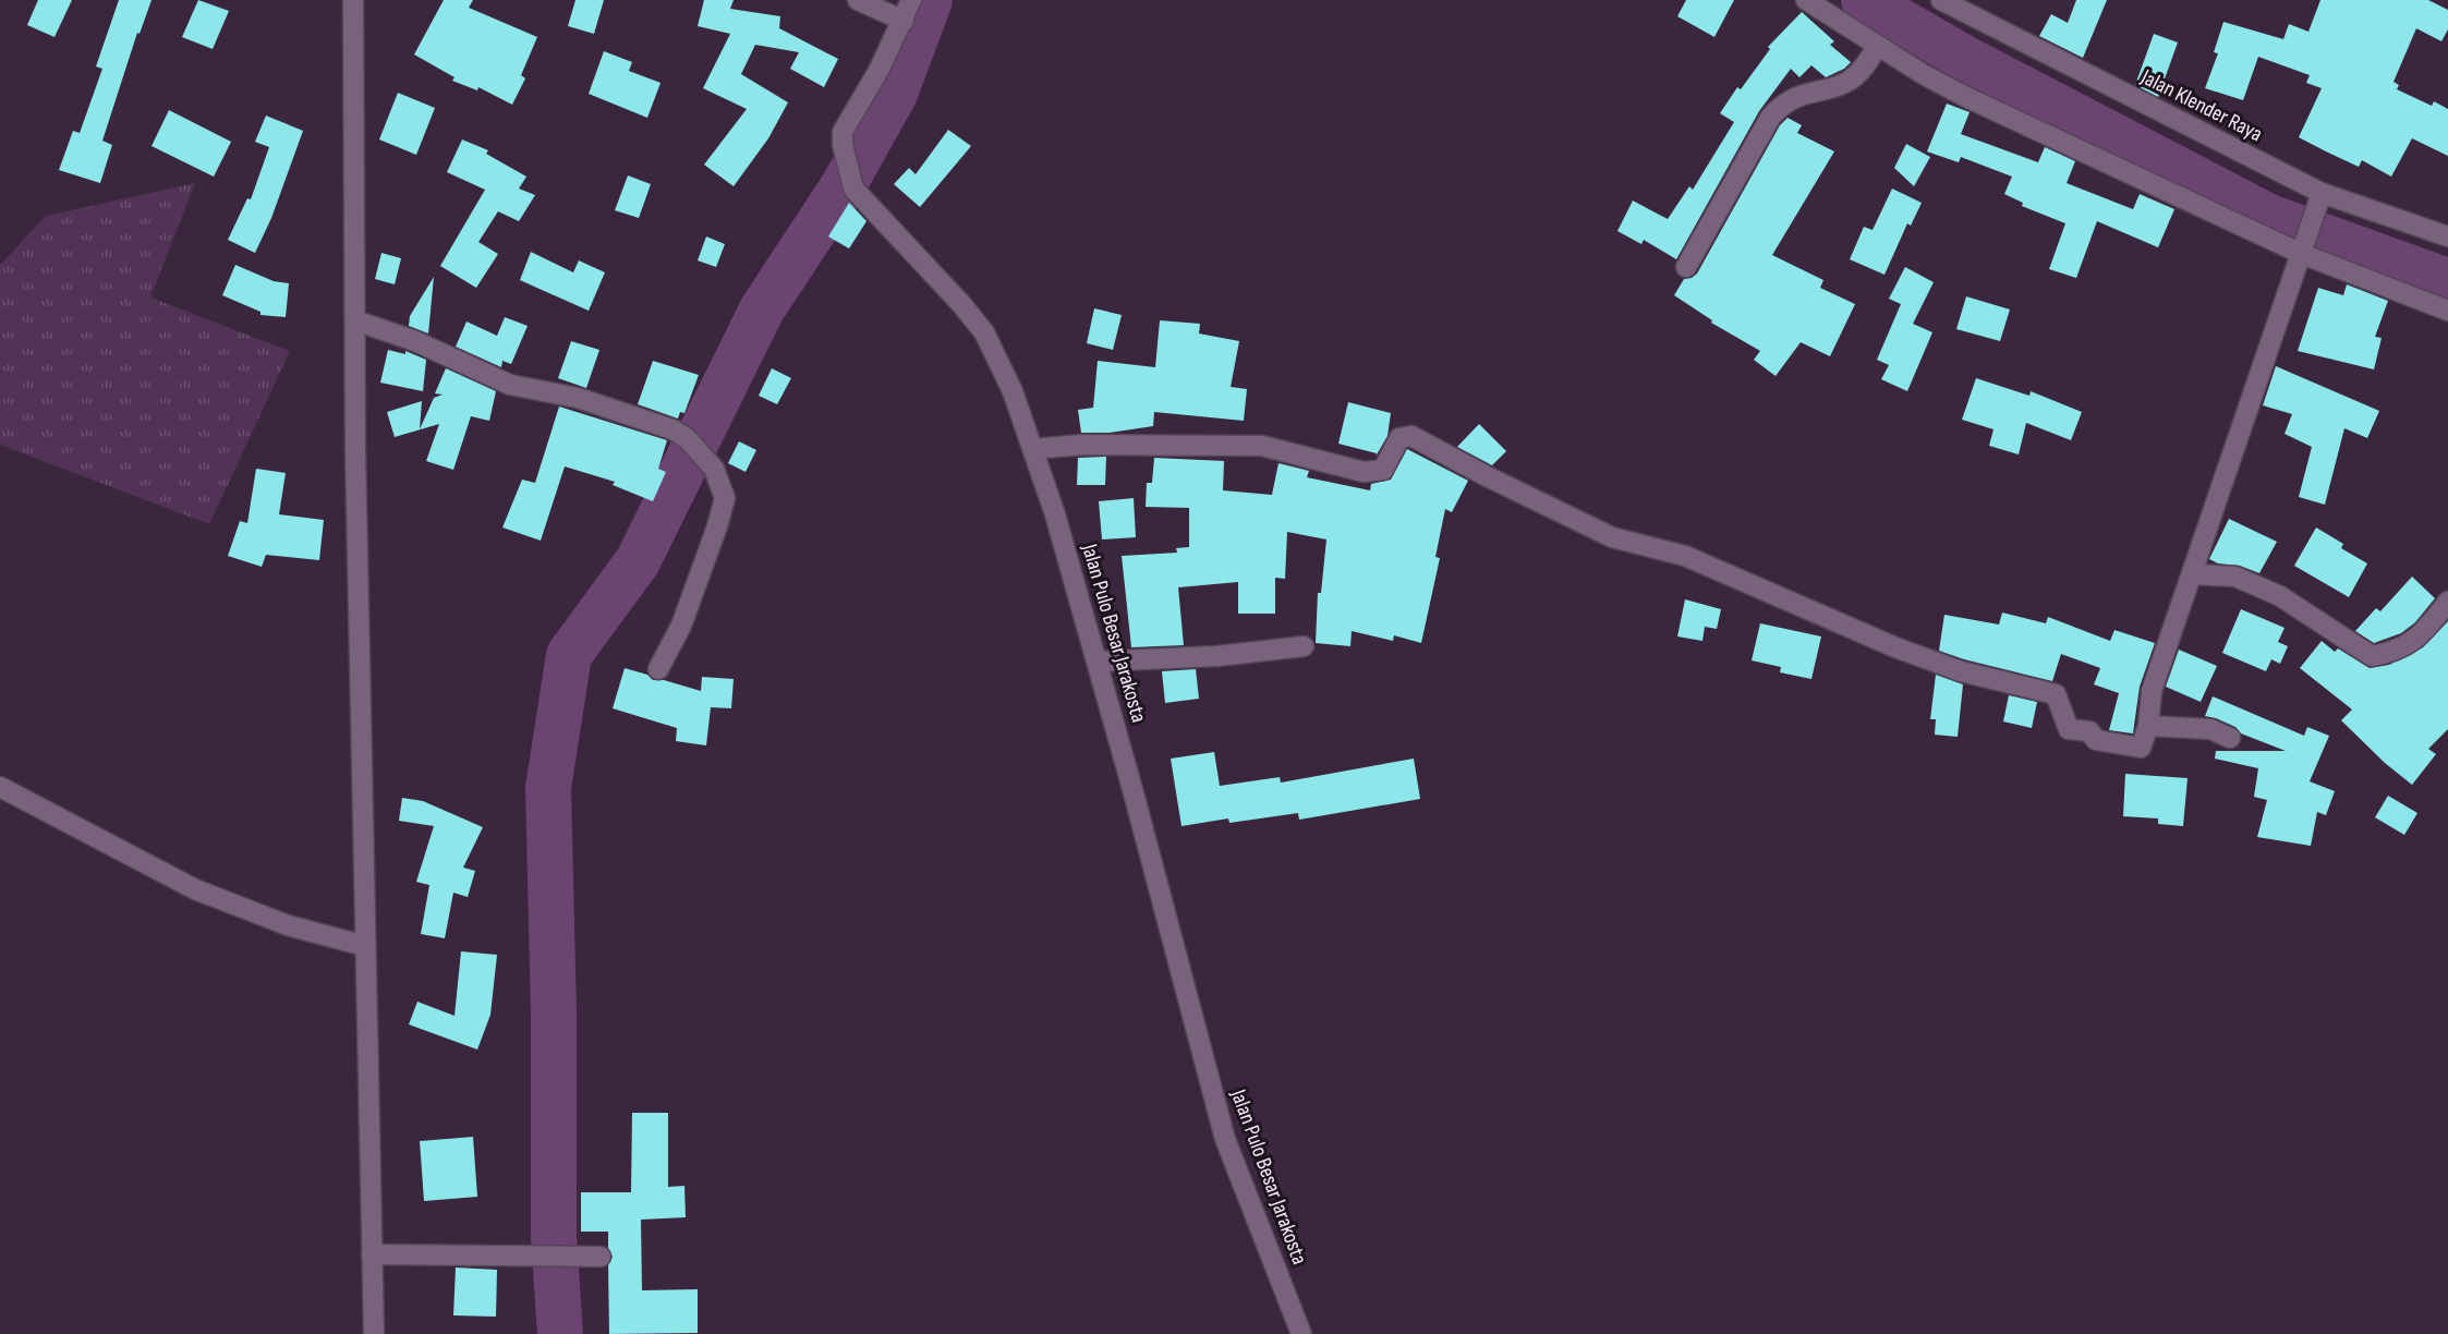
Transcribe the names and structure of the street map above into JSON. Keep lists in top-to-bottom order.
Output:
{
  "streets": {
    "street": ["Jalan Klender Raya", "Jalan Pulo Besar Jarakosta"]
  }
}
